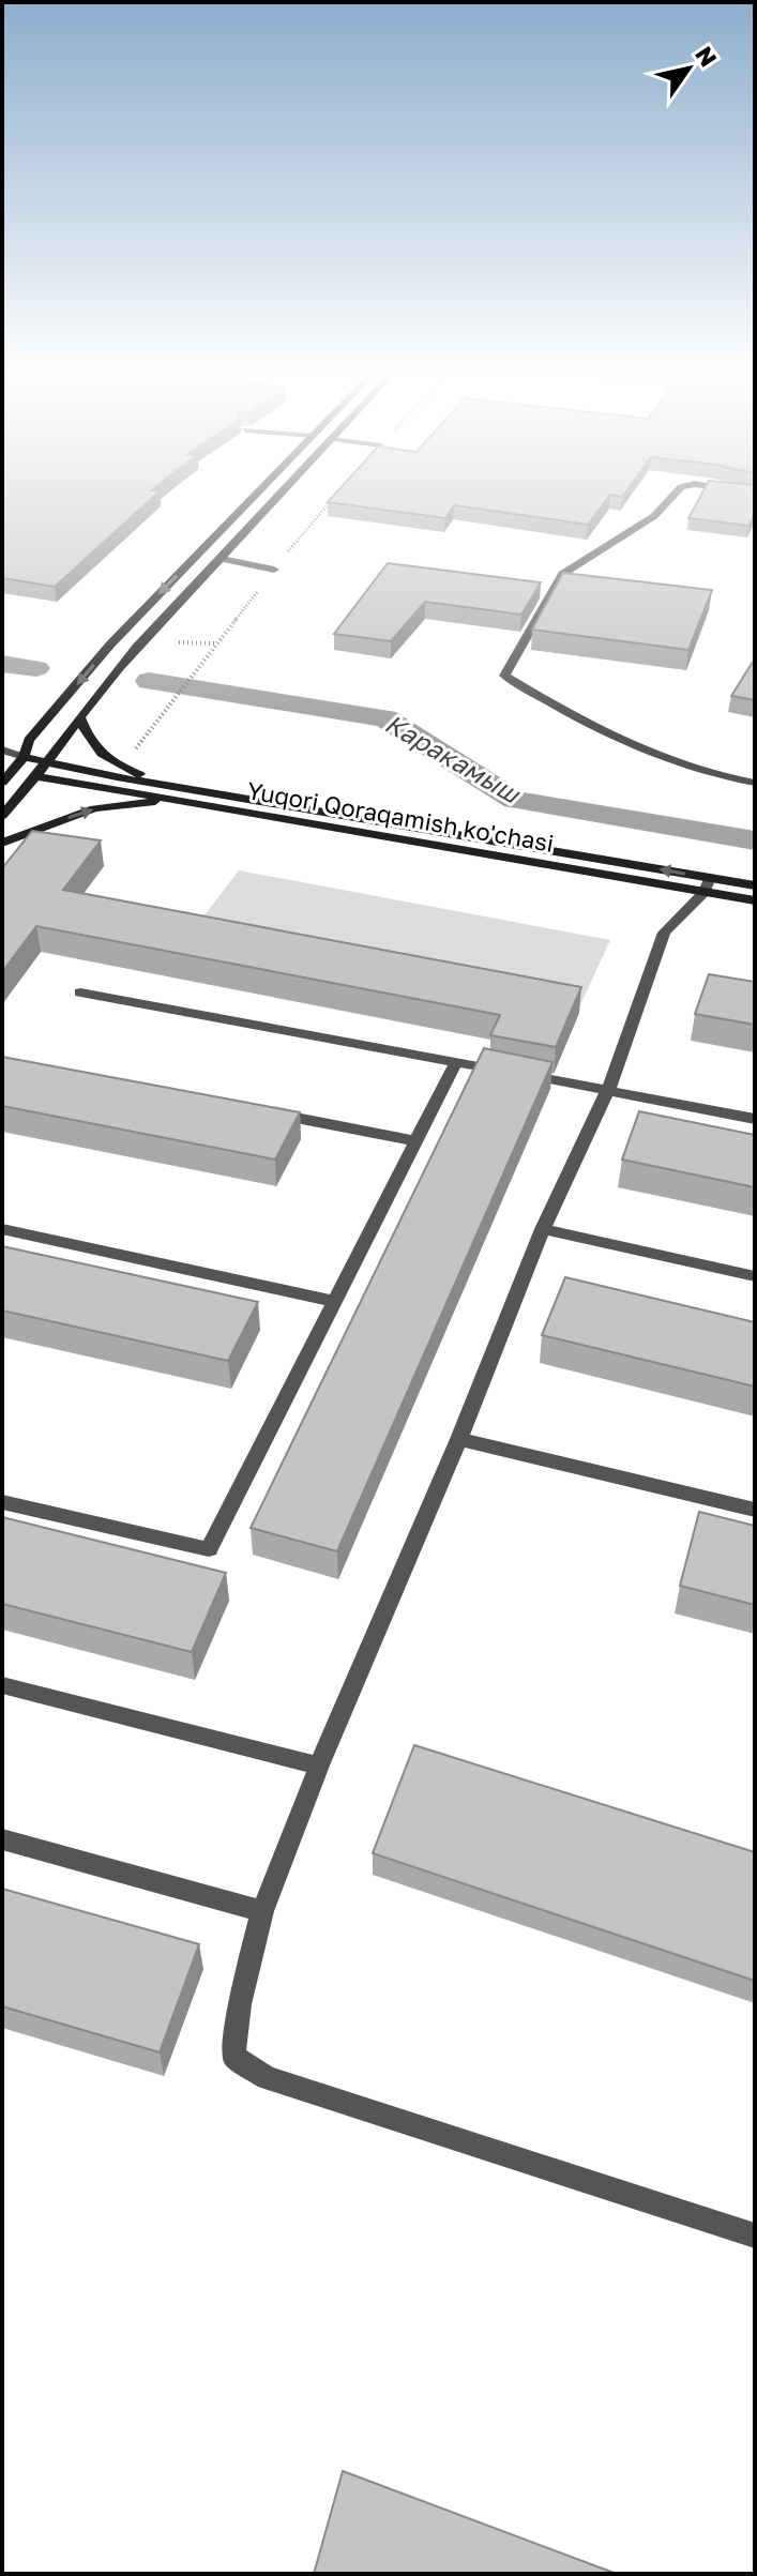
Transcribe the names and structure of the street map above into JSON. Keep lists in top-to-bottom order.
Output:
{
  "streets": {
    "street": ["Yuqori Qoraqamish ko'chasi"]
  },
  "water": ["Каракамыш"],
  "north": "top right"
}
